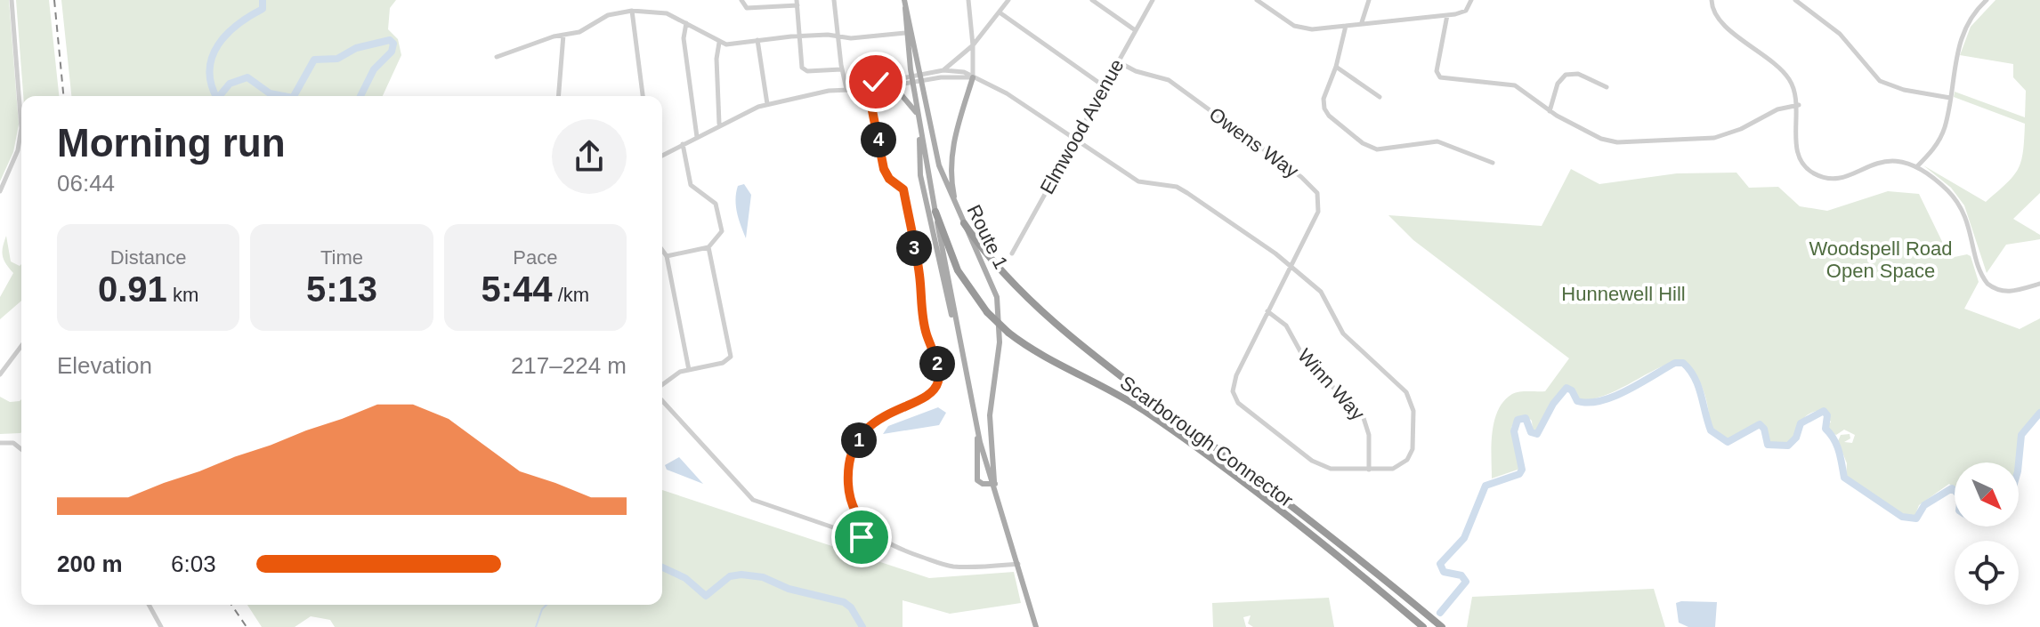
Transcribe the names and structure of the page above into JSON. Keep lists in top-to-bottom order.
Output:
{
  "streets": {
    "highway": ["Scarborough Connector"],
    "main road": ["Route 1"],
    "street": ["Elmwood Avenue", "Owens Way", "Winn Way"]
  },
  "crossings": [
    ["Elmwood Avenue", "Owens Way"],
    ["Owens Way", "Winn Way"],
    ["Route 1", "Scarborough Connector"]
  ],
  "parks": ["Woodspell Road Open Space", "Hunnewell Hill"],
  "north": "bottom right",
  "page": {
    "heading": ["Morning run", "06:44"],
    "pins": [
      "4",
      "3",
      "2",
      "1"
    ],
    "stats": [
      ["Distance", "0.91 km"],
      ["Time", "5:13"],
      ["Pace", "5:44 /km"]
    ],
    "chart": ["Elevation", "217–224 m"],
    "list": [
      {
        "name": "200 m",
        "note": "6:03"
      }
    ]
  }
}
